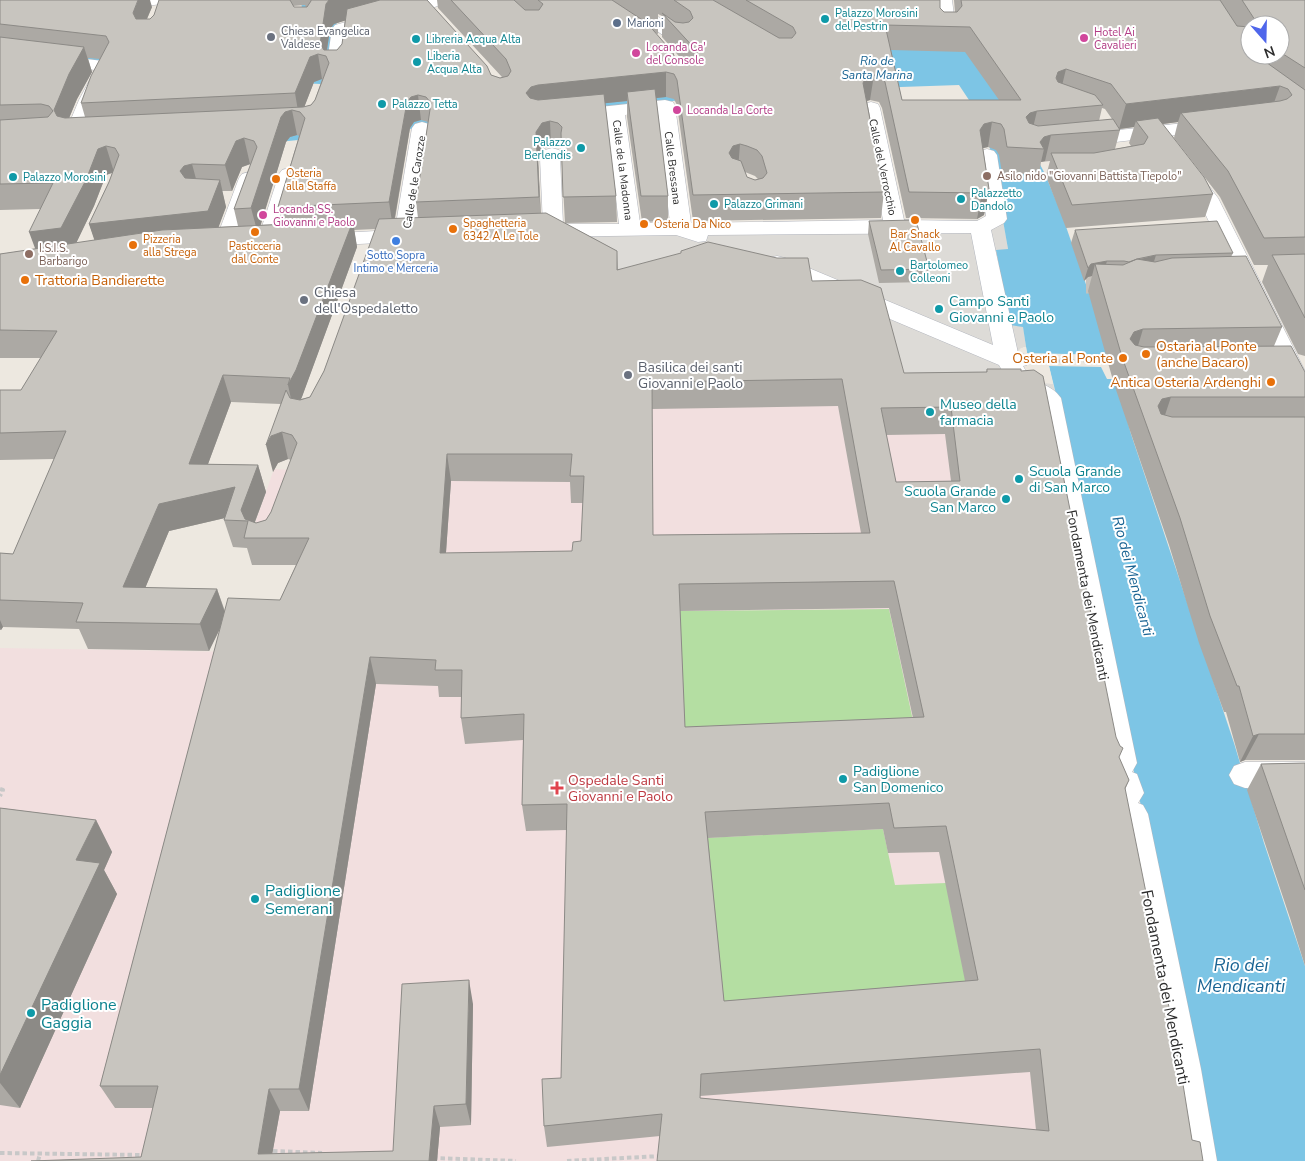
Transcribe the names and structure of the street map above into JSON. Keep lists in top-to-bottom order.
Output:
{
  "streets": {
    "street": [
      "Calle del Verrocchio",
      "Calle Bressana",
      "Calle de la Madonna",
      "Calle de le Carozze",
      "Fondamenta dei Mendicanti"
    ]
  },
  "crossings": [
    ["Calle Bressana", "Calle de la Madonna"]
  ],
  "water": ["Rio de Santa Marina", "Rio dei Mendicanti"],
  "places": {
    "other": [
      "Palazzo Morosini del Pestrin",
      "Marioni",
      "Chiesa Evangelica Valdese",
      "Hotel Ai Cavalieri",
      "Libreria Acqua Alta",
      "Locanda Ca' del Console",
      "Liberia Acqua Alta",
      "Palazzo Tetta",
      "Locanda La Corte",
      "Palazzo Berlendis",
      "Asilo nido \"Giovanni Battista Tiepolo\"",
      "Palazzo Morosini",
      "Osteria alla Staffa",
      "Palazzetto Dandolo",
      "Palazzo Grimani",
      "Locanda SS. Giovanni e Paolo",
      "Bar Snack Al Cavallo",
      "Osteria Da Nico",
      "Spaghetteria 6342 A Le Tole",
      "Pasticceria dal Conte",
      "Sotto Sopra Intimo e Merceria",
      "Pizzeria alla Strega",
      "I.S.I.S. Barbarigo",
      "Bartolomeo Colleoni",
      "Trattoria Bandierette",
      "Chiesa dell'Ospedaletto",
      "Campo Santi Giovanni e Paolo",
      "Ostaria al Ponte (anche Bacaro)",
      "Osteria al Ponte",
      "Basilica dei santi Giovanni e Paolo",
      "Antica Osteria Ardenghi",
      "Museo della farmacia",
      "Scuola Grande di San Marco",
      "Scuola Grande San Marco",
      "Padiglione San Domenico",
      "Padiglione Semerani",
      "Padiglione Gaggia"
    ],
    "health": ["Ospedale Santi Giovanni e Paolo"]
  },
  "north": "bottom"
}
